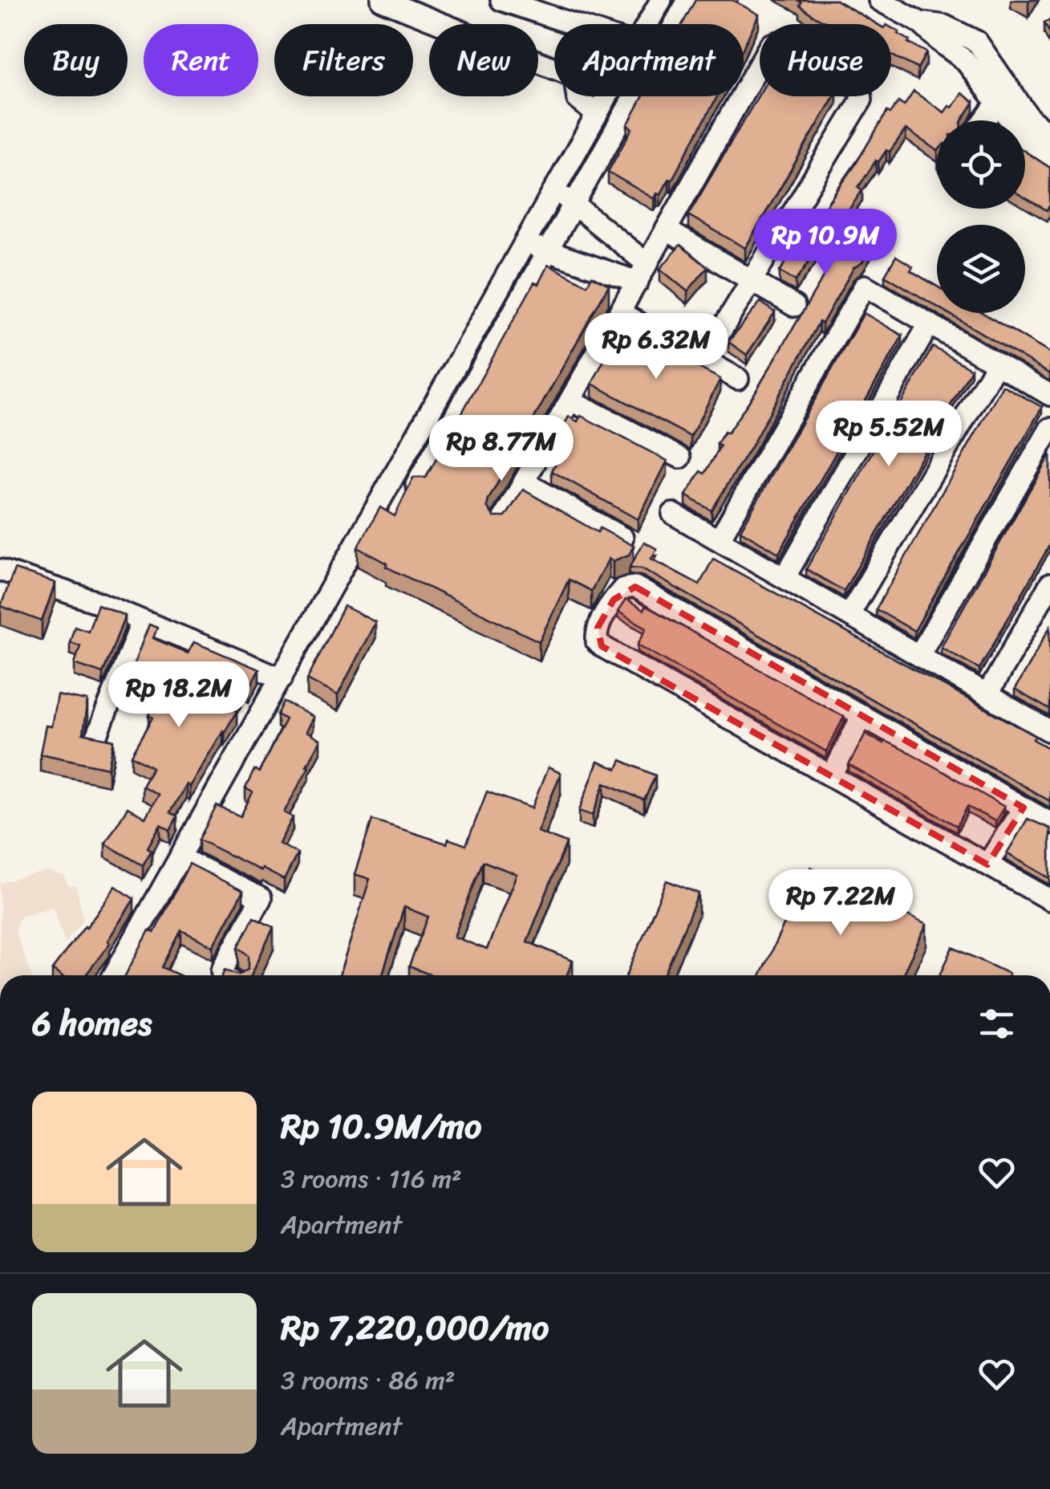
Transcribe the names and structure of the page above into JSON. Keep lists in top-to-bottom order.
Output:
{
  "page": {
    "chip": [
      "Buy",
      "Rent",
      "Filters",
      "New",
      "Apartment",
      "House"
    ],
    "price": [
      "Rp 10.9M",
      "Rp 6.32M",
      "Rp 5.52M",
      "Rp 8.77M",
      "Rp 18.2M",
      "Rp 7.22M"
    ],
    "heading": "6 homes",
    "list": [
      {
        "name": "Rp 10.9M/mo",
        "note": "3 rooms · 116 m² · Apartment"
      },
      {
        "name": "Rp 7,220,000/mo",
        "note": "3 rooms · 86 m² · Apartment"
      }
    ]
  }
}
